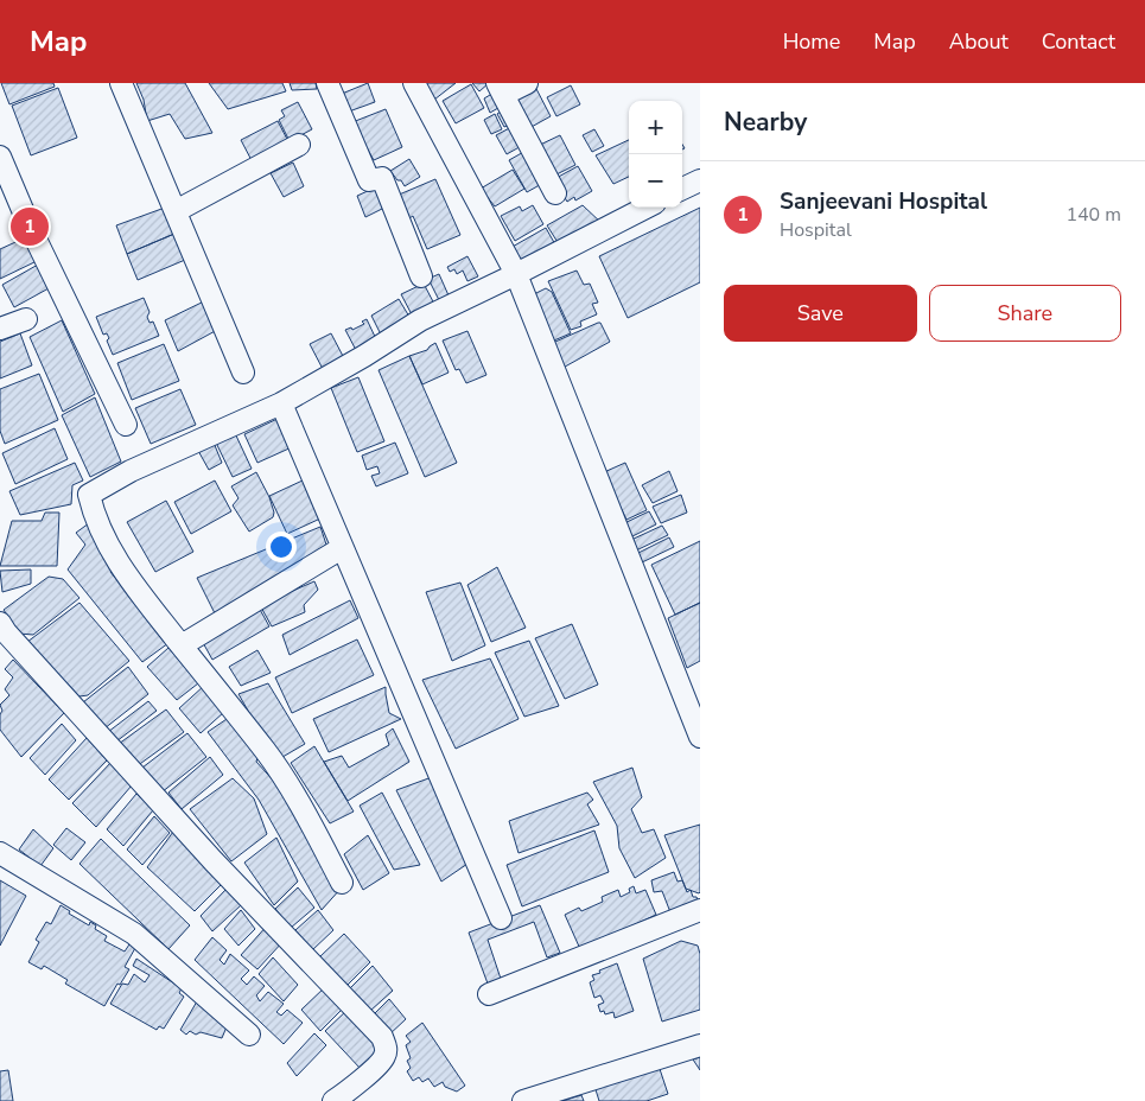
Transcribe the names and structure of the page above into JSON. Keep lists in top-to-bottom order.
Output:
{
  "page": {
    "header": "Map",
    "nav": [
      "Home",
      "Map",
      "About",
      "Contact"
    ],
    "heading": "Nearby",
    "map_buttons": ["+", "−"],
    "list": [
      {
        "mark": "1",
        "name": "Sanjeevani Hospital",
        "note": "Hospital",
        "value": "140 m"
      }
    ],
    "pins": "1",
    "buttons": ["Save", "Share"]
  }
}
